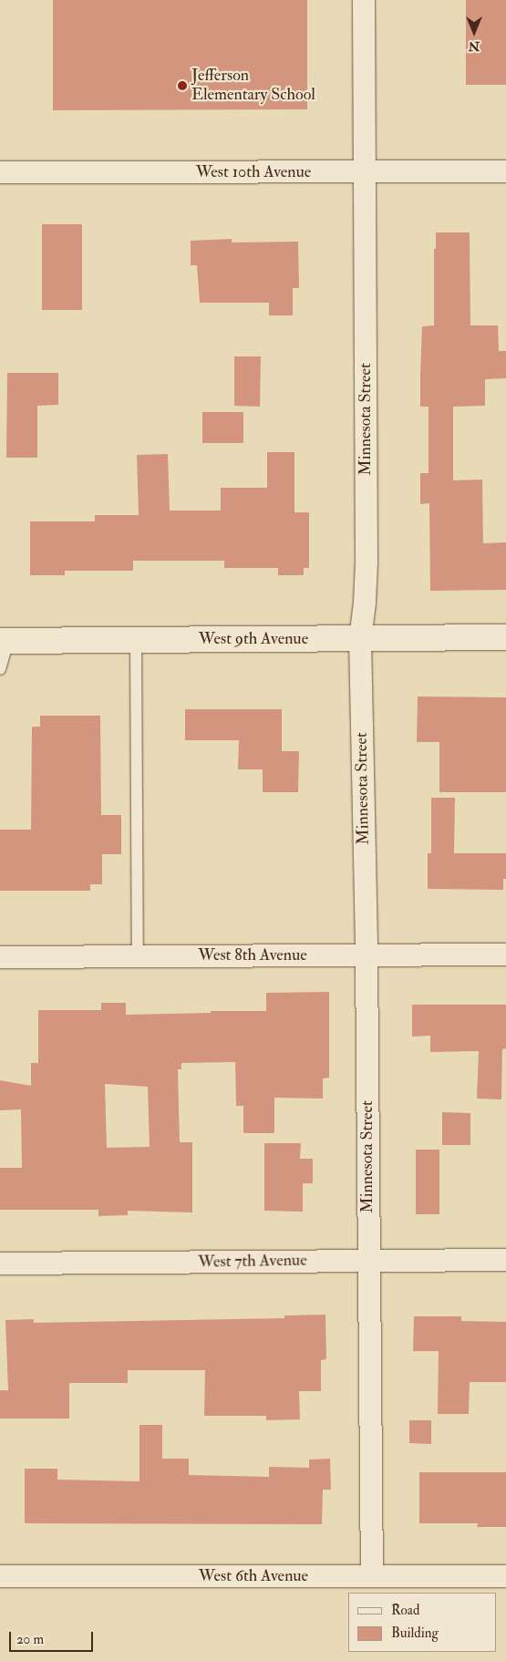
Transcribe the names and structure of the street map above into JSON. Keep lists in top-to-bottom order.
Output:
{
  "streets": {
    "main road": ["West 9th Avenue"],
    "street": [
      "West 10th Avenue",
      "Minnesota Street",
      "West 8th Avenue",
      "West 7th Avenue",
      "West 6th Avenue"
    ]
  },
  "crossings": [
    ["West 10th Avenue", "Minnesota Street"],
    ["Minnesota Street", "West 9th Avenue"],
    ["Minnesota Street", "West 8th Avenue"],
    ["Minnesota Street", "West 7th Avenue"],
    ["Minnesota Street", "West 6th Avenue"]
  ],
  "places": ["Jefferson Elementary School"],
  "legend": ["Road", "Building"],
  "scale_bar": "20 m",
  "north": "bottom"
}
